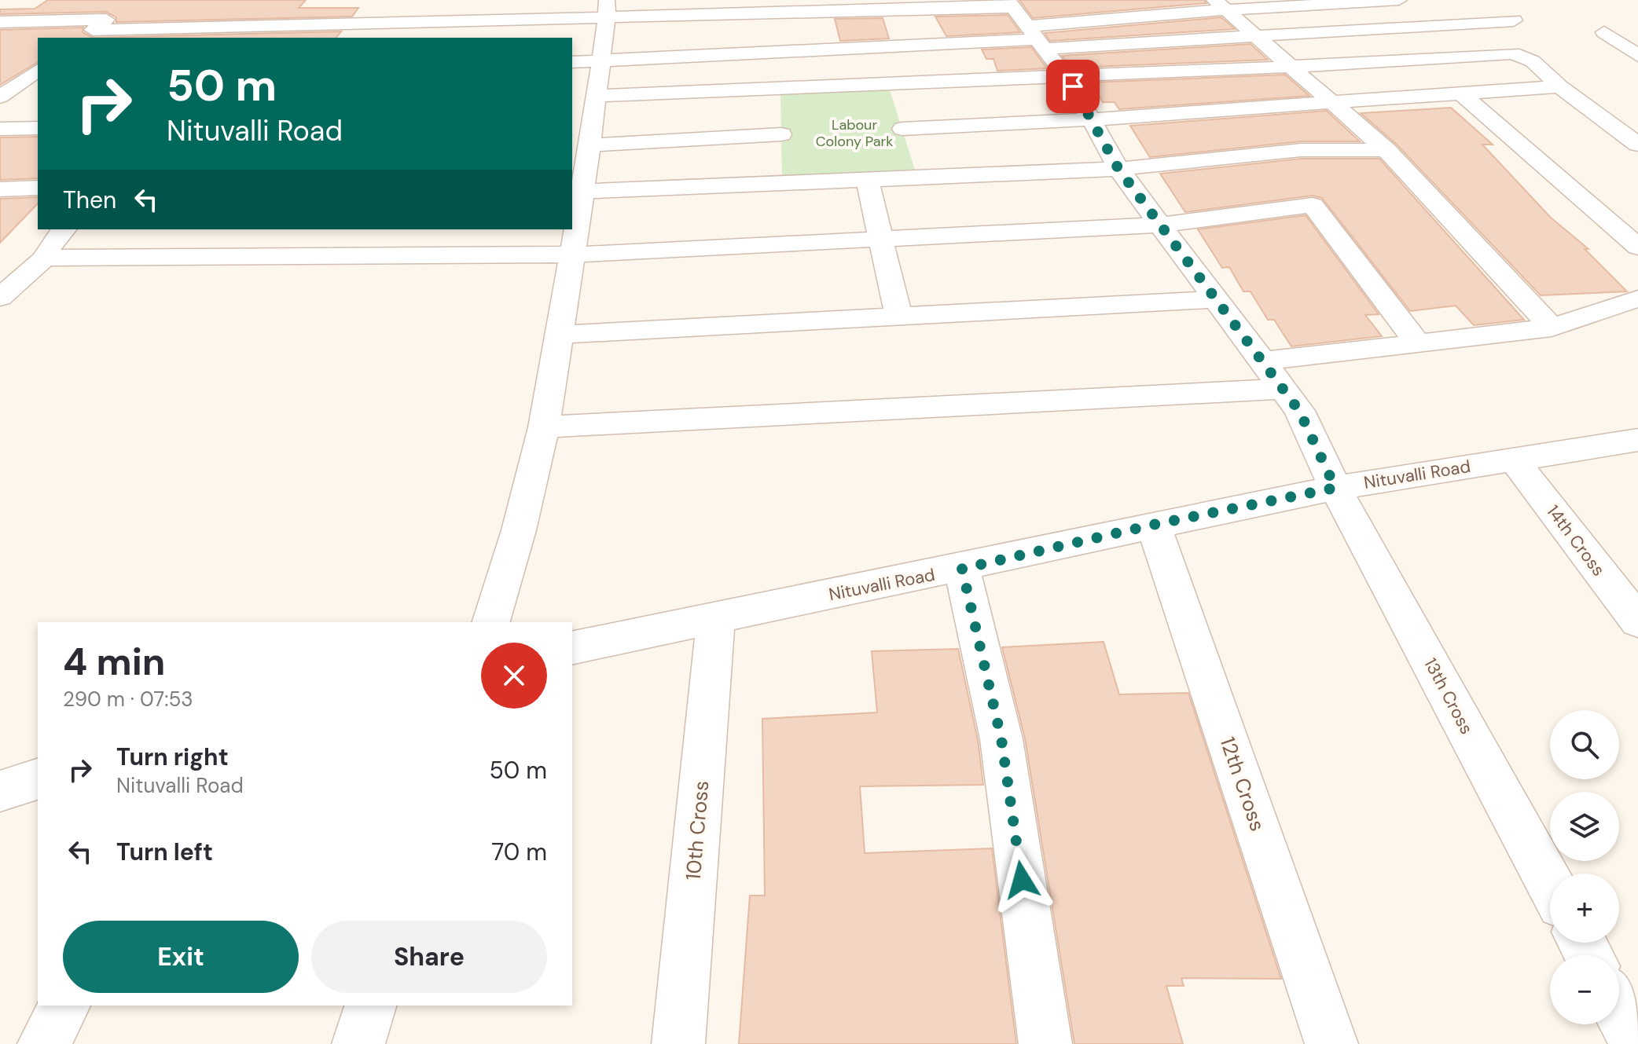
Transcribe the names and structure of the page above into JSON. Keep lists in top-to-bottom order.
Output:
{
  "streets": {
    "street": [
      "Nituvalli Road",
      "14th Cross",
      "13th Cross",
      "12th Cross",
      "10th Cross"
    ]
  },
  "crossings": [
    ["Nituvalli Road", "14th Cross"],
    ["Nituvalli Road", "13th Cross"],
    ["Nituvalli Road", "12th Cross"],
    ["Nituvalli Road", "10th Cross"]
  ],
  "parks": ["Labour Colony Park"],
  "page": {
    "turn": ["50 m", "Nituvalli Road"],
    "then": "Then",
    "heading": ["4 min", "290 m · 07:53"],
    "map_buttons": ["+", "−"],
    "list": [
      {
        "name": "Turn right",
        "note": "Nituvalli Road",
        "value": "50 m"
      },
      {
        "name": "Turn left",
        "value": "70 m"
      }
    ],
    "buttons": ["Exit", "Share"]
  }
}
